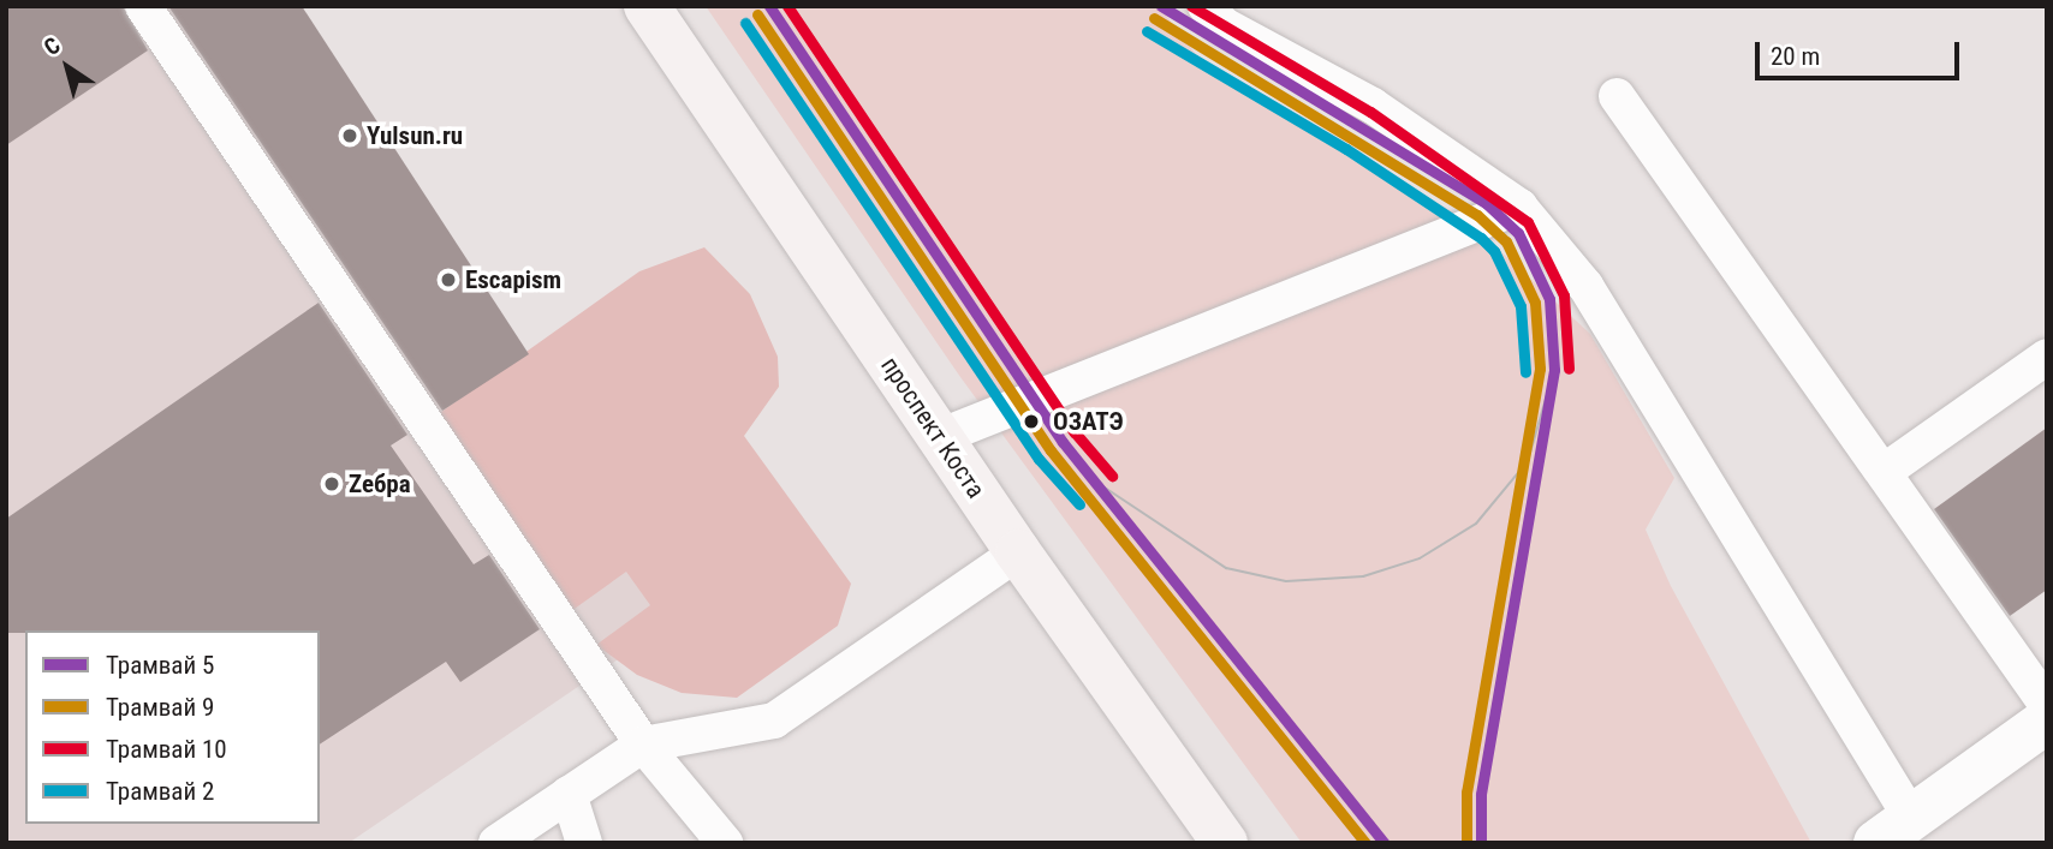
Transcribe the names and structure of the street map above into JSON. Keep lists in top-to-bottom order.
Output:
{
  "streets": {
    "main road": ["проспект Коста"]
  },
  "places": [
    "Yulsun.ru",
    "Escapism",
    "ОЗАТЭ",
    "Zeбра"
  ],
  "lines": [
    "tram line 5",
    "tram line 10",
    "tram line 9",
    "tram line 2"
  ],
  "legend": [
    "Трамвай 5",
    "Трамвай 9",
    "Трамвай 10",
    "Трамвай 2"
  ],
  "scale_bar": "20 m",
  "north": "top left"
}
